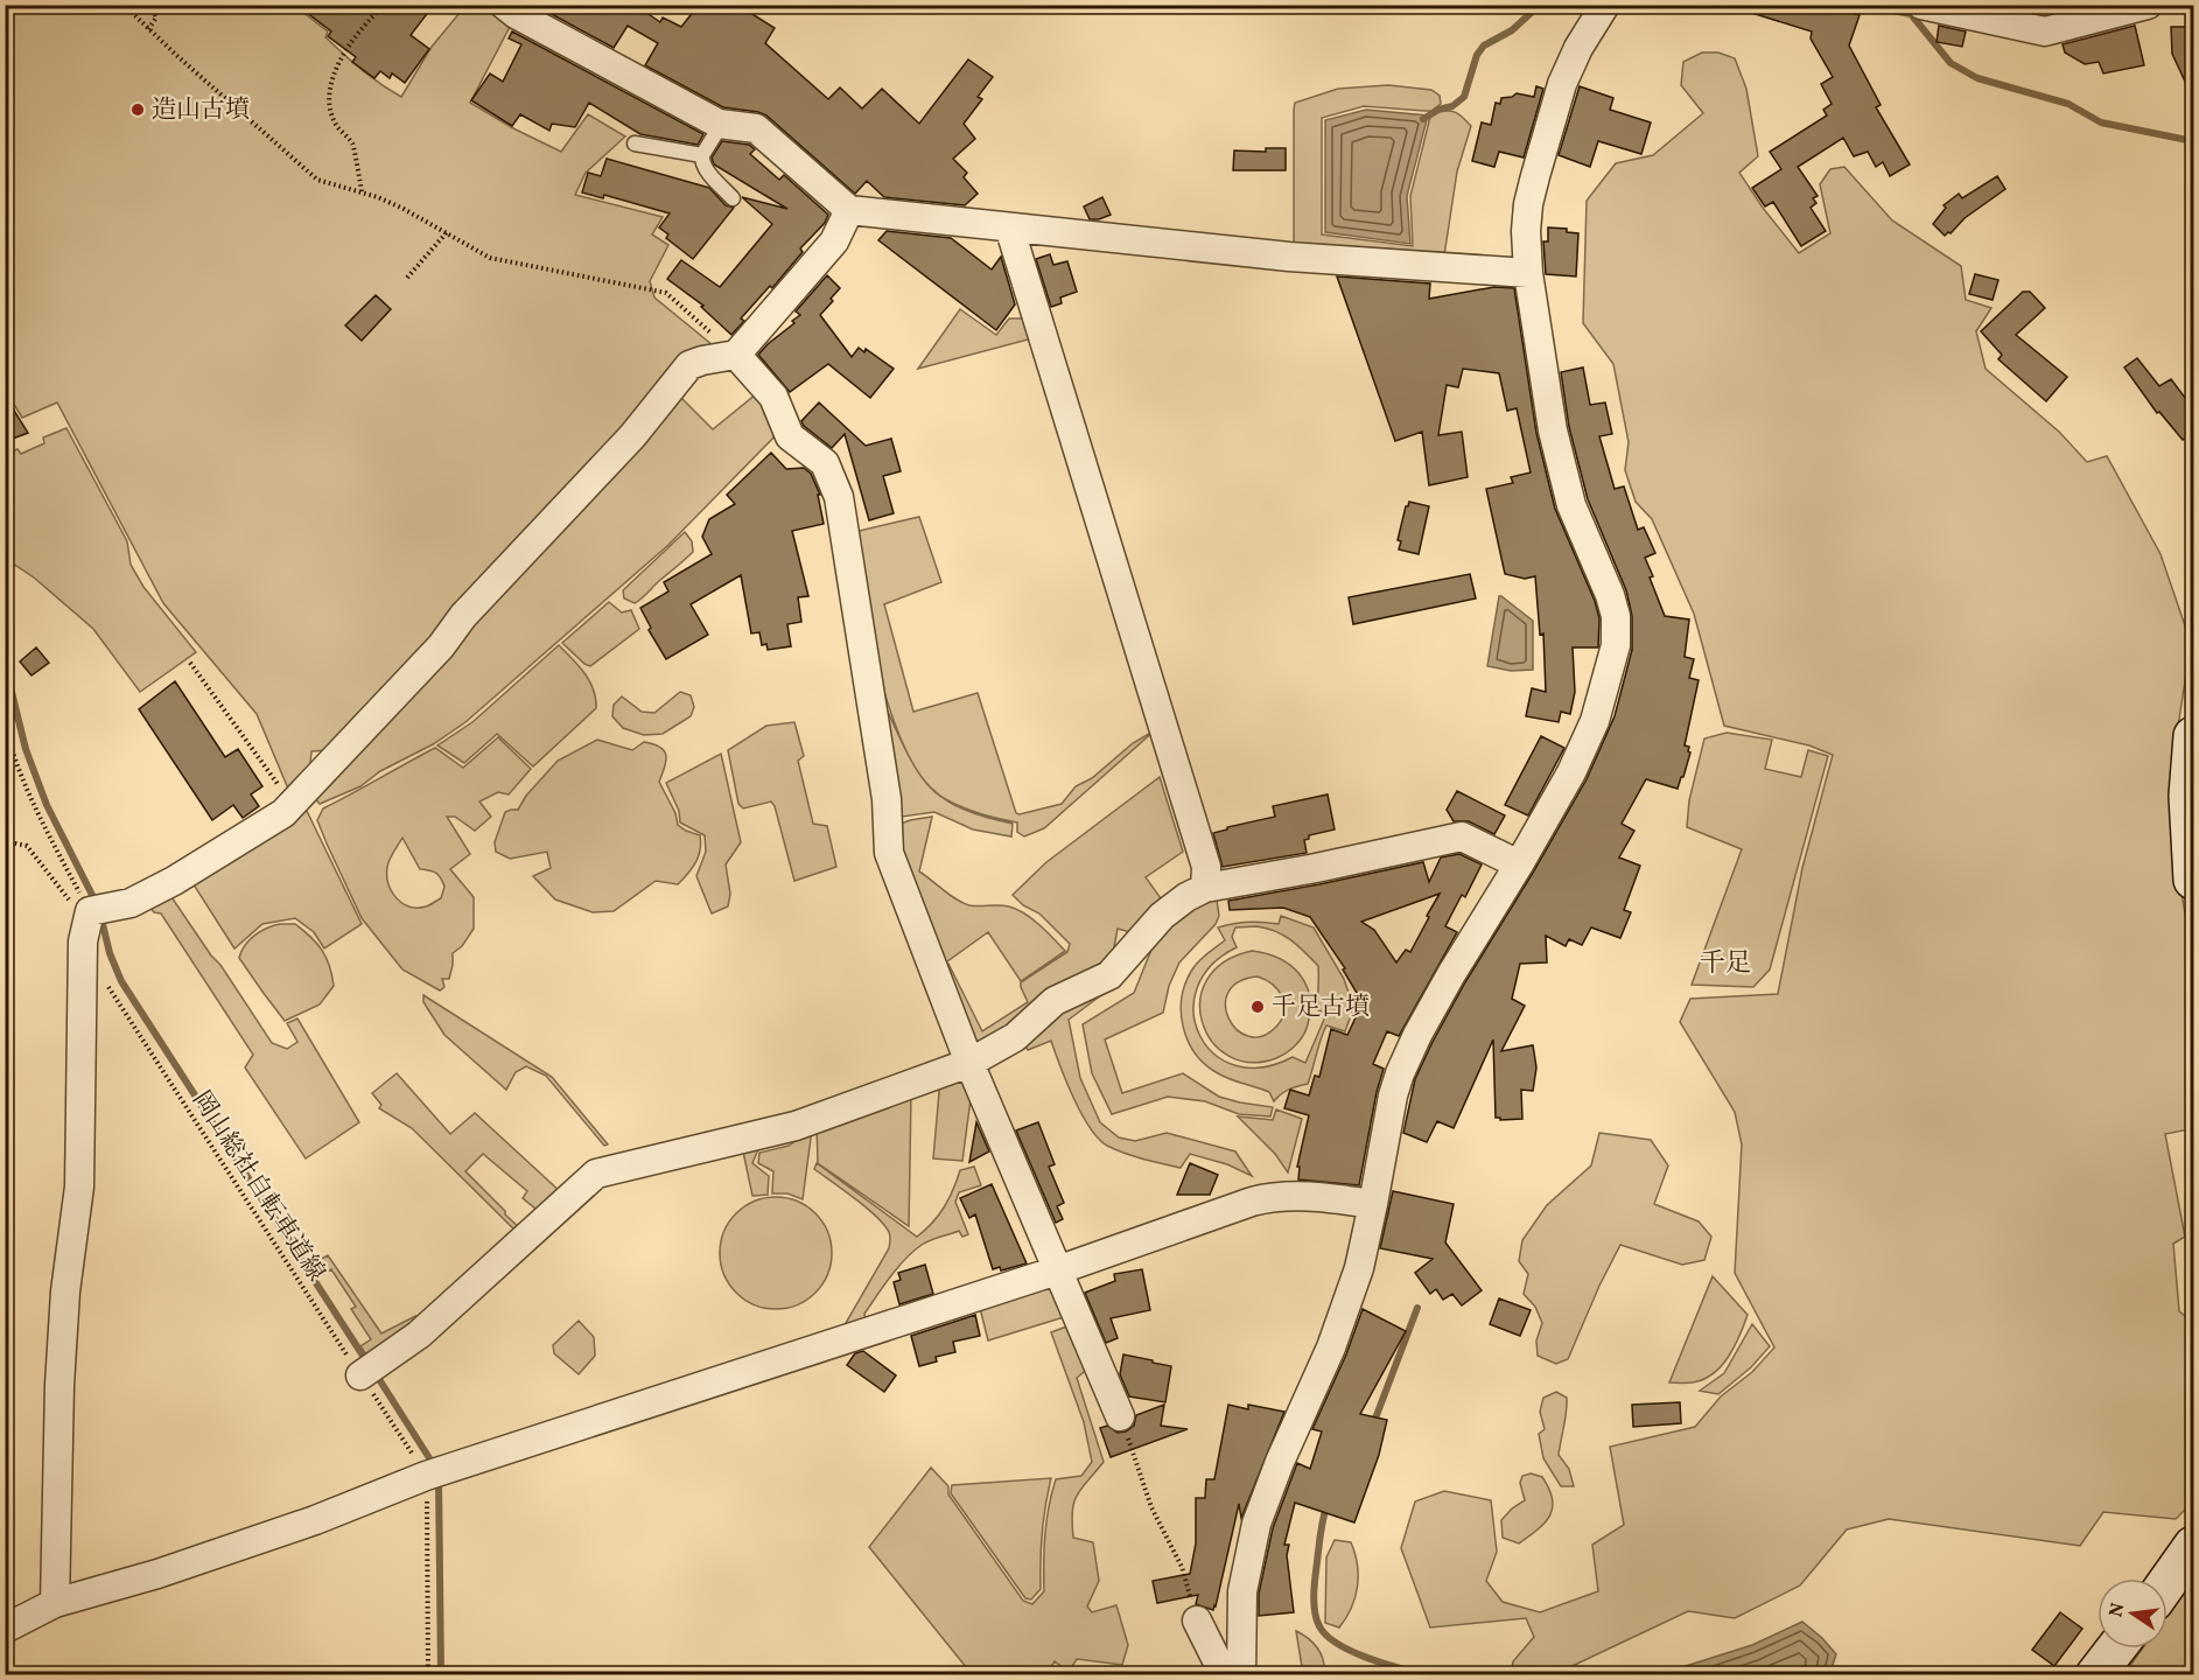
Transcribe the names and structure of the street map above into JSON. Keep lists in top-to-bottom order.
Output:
{
  "streets": {
    "path": ["岡山総社自転車道線"]
  },
  "districts": ["千足"],
  "places": ["造山古墳", "千足古墳"],
  "north": "left"
}
